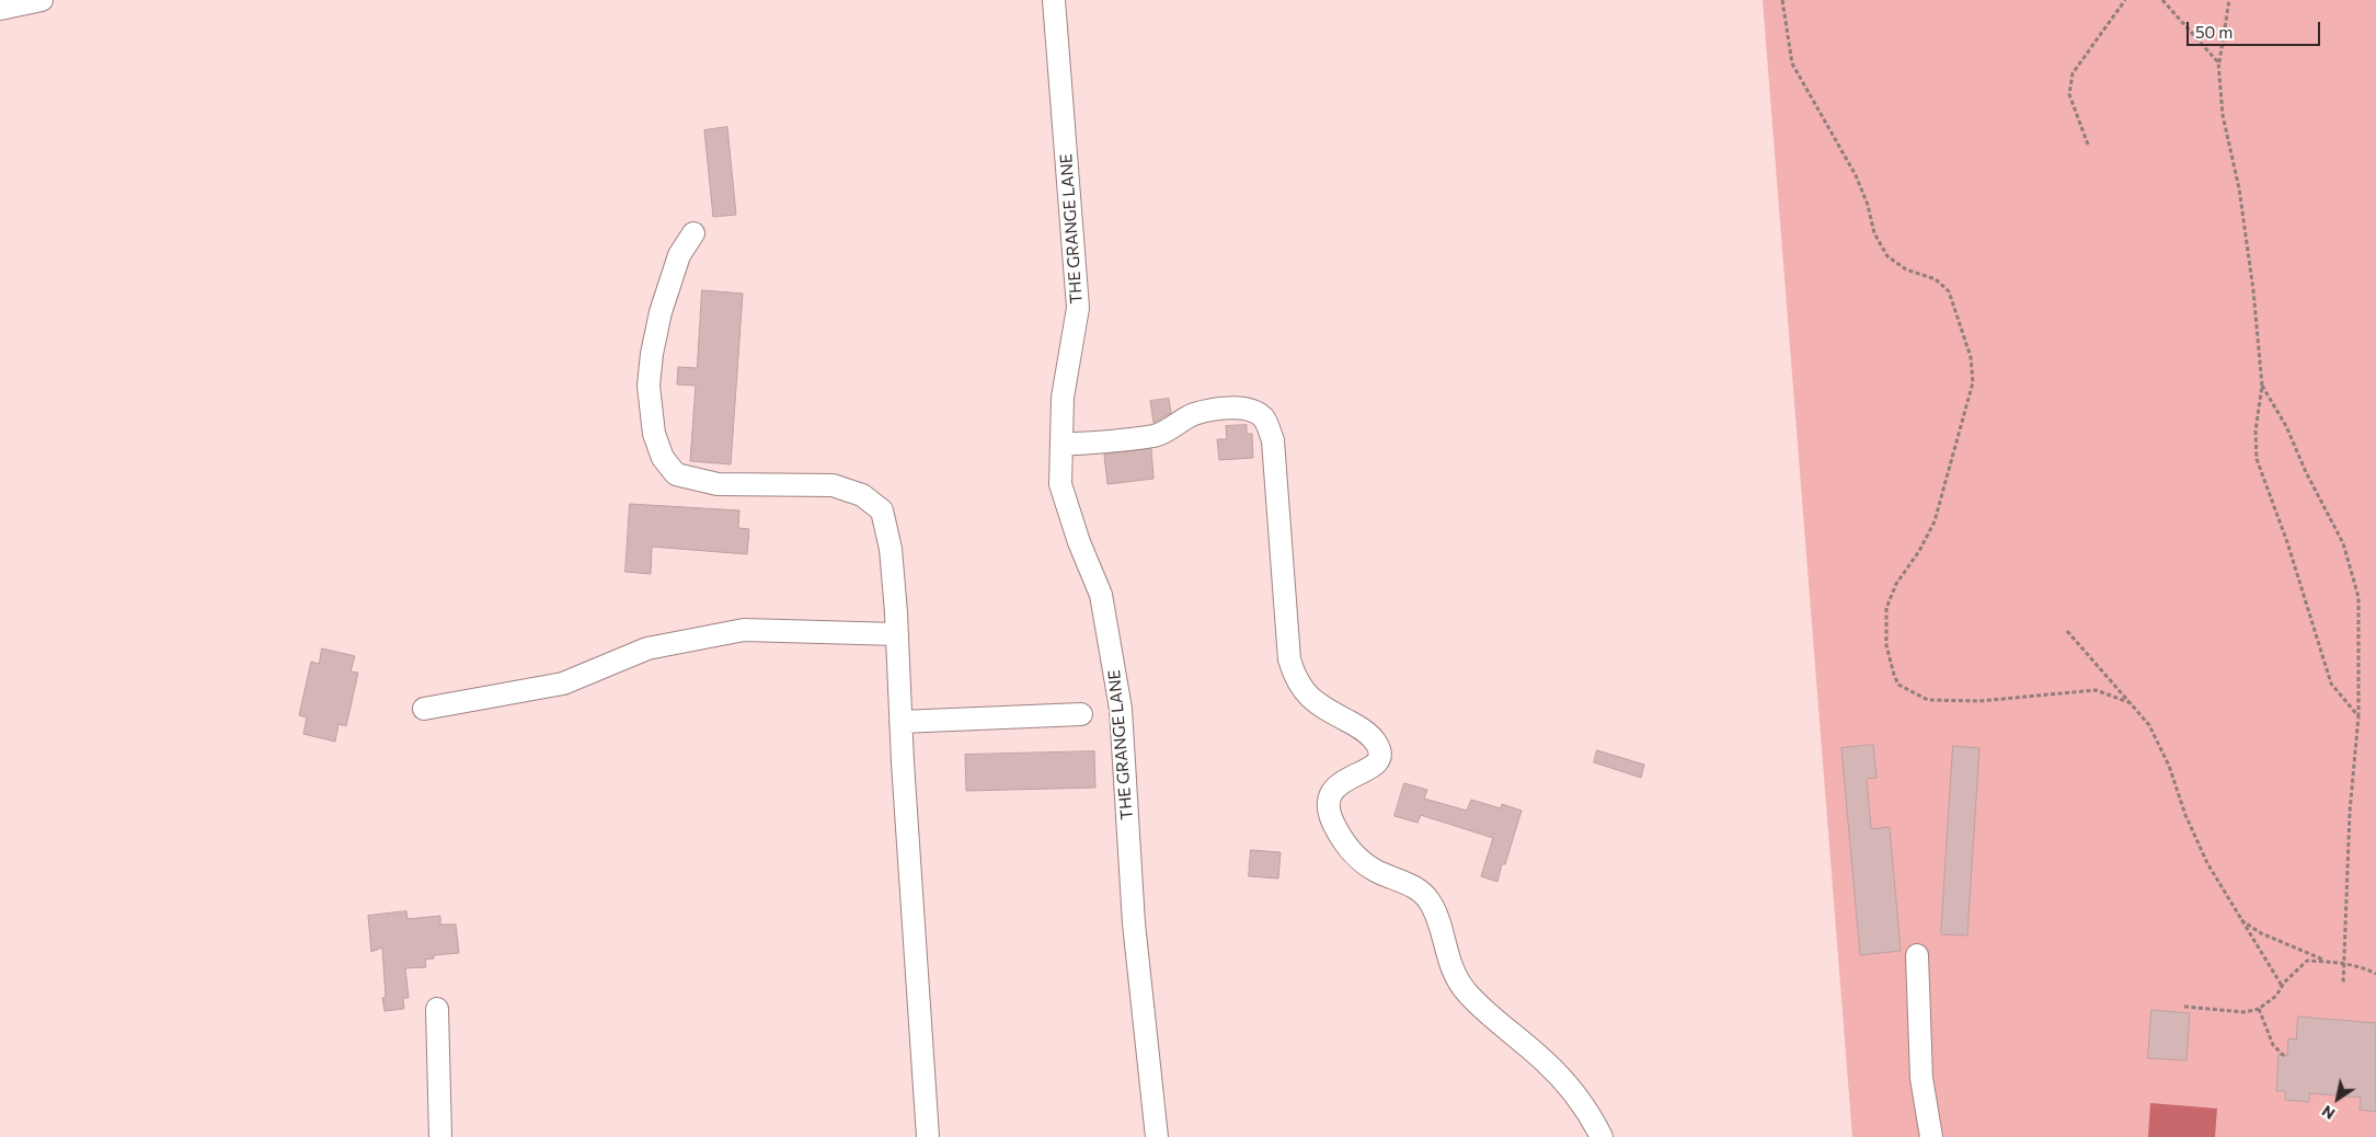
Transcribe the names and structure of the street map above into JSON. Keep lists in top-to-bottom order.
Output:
{
  "streets": {
    "street": ["THE GRANGE LANE"]
  },
  "scale_bar": "50 m",
  "north": "bottom left"
}
